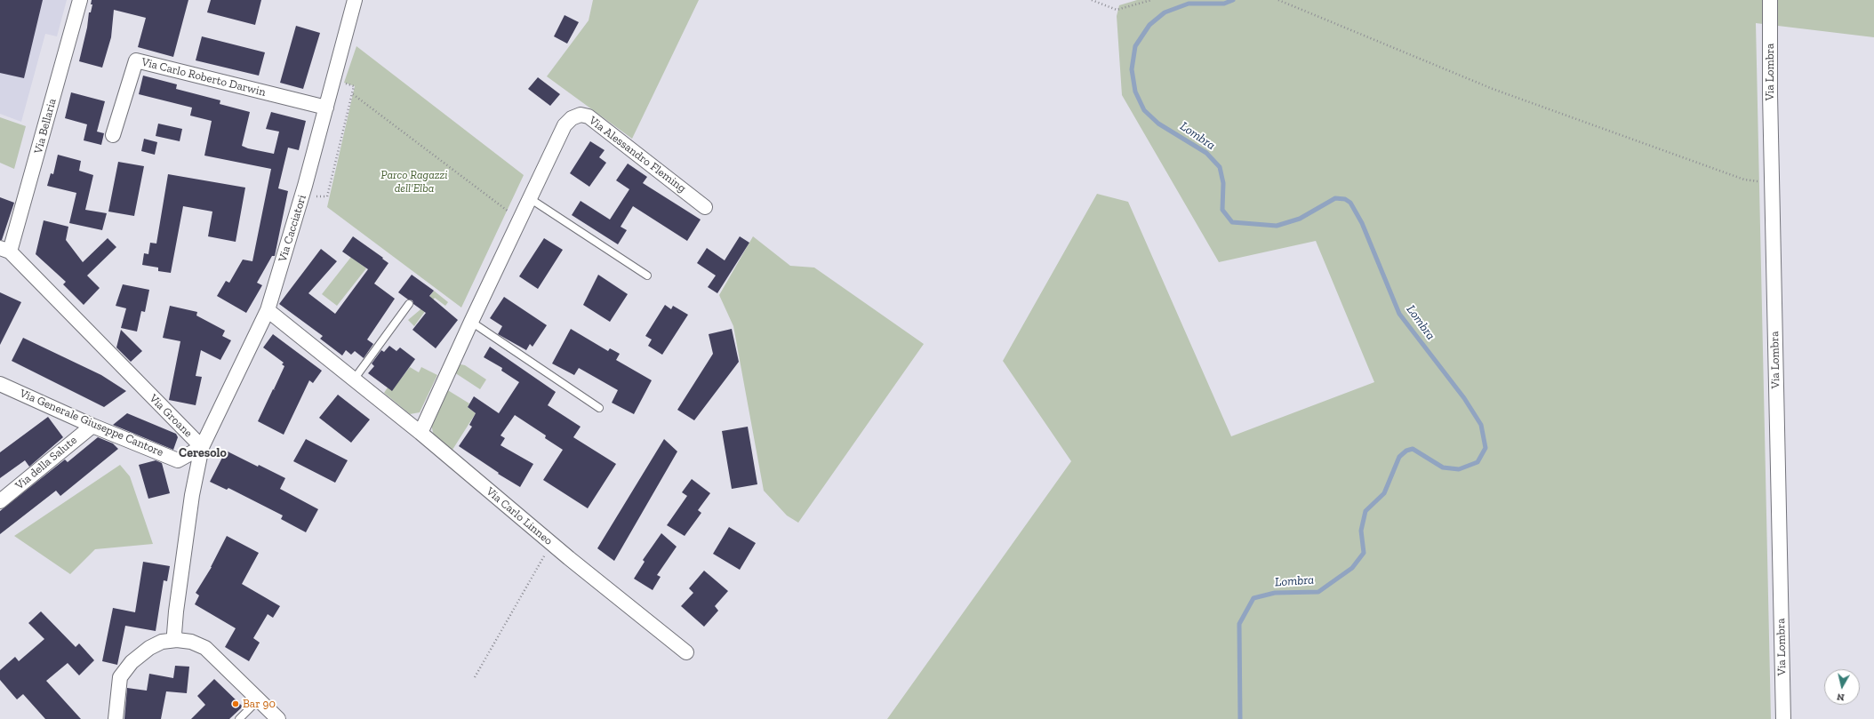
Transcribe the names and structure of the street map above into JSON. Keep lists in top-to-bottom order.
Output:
{
  "streets": {
    "street": [
      "Via Lombra",
      "Via Carlo Roberto Darwin",
      "Via Bellaria",
      "Via Alessandro Fleming",
      "Via Cacciatori",
      "Via Groane",
      "Via Generale Giuseppe Cantore",
      "Via della Salute",
      "Via Carlo Linneo"
    ]
  },
  "crossings": [
    ["Via Carlo Roberto Darwin", "Via Cacciatori"],
    ["Via Bellaria", "Via Groane"],
    ["Via Alessandro Fleming", "Via Carlo Linneo"],
    ["Via Cacciatori", "Via Groane"],
    ["Via Cacciatori", "Via Generale Giuseppe Cantore"],
    ["Via Cacciatori", "Via Carlo Linneo"],
    ["Via Groane", "Via Generale Giuseppe Cantore"],
    ["Via Generale Giuseppe Cantore", "Via della Salute"]
  ],
  "districts": ["Ceresolo"],
  "water": ["Lombra"],
  "parks": ["Parco Ragazzi dell'Elba"],
  "places": ["Bar 90"],
  "north": "bottom"
}
